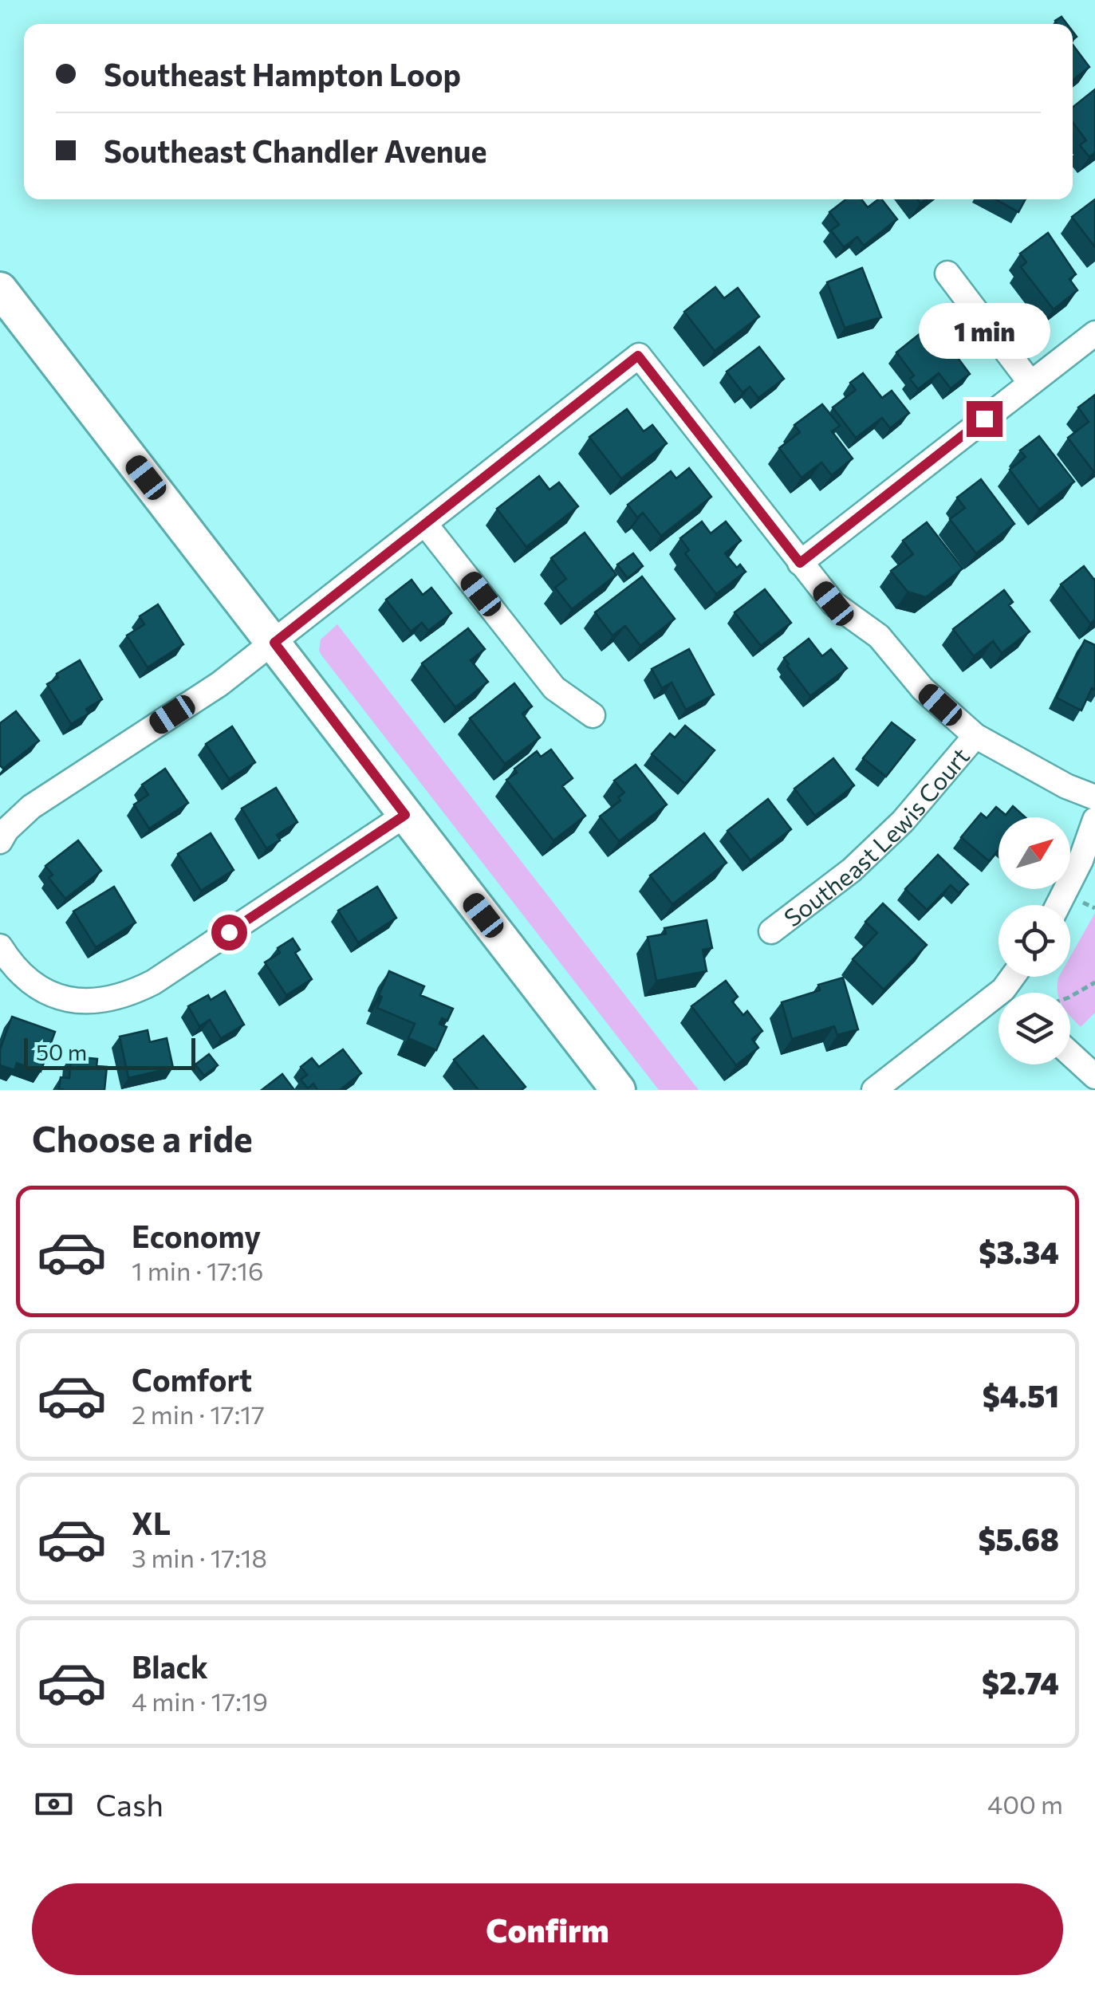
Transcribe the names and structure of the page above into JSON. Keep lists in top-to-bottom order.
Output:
{
  "streets": {
    "street": ["Southeast Lewis Court"]
  },
  "scale_bar": "50 m",
  "north": "top right",
  "page": {
    "banner": ["Southeast Hampton Loop", "Southeast Chandler Avenue"],
    "bubble": "1 min",
    "scale": "50 m",
    "heading": "Choose a ride",
    "list": [
      {
        "name": "Economy",
        "note": "1 min · 17:16",
        "value": "$3.34"
      },
      {
        "name": "Comfort",
        "note": "2 min · 17:17",
        "value": "$4.51"
      },
      {
        "name": "XL",
        "note": "3 min · 17:18",
        "value": "$5.68"
      },
      {
        "name": "Black",
        "note": "4 min · 17:19",
        "value": "$2.74"
      }
    ],
    "pay": ["Cash", "400 m"],
    "buttons": "Confirm"
  }
}
